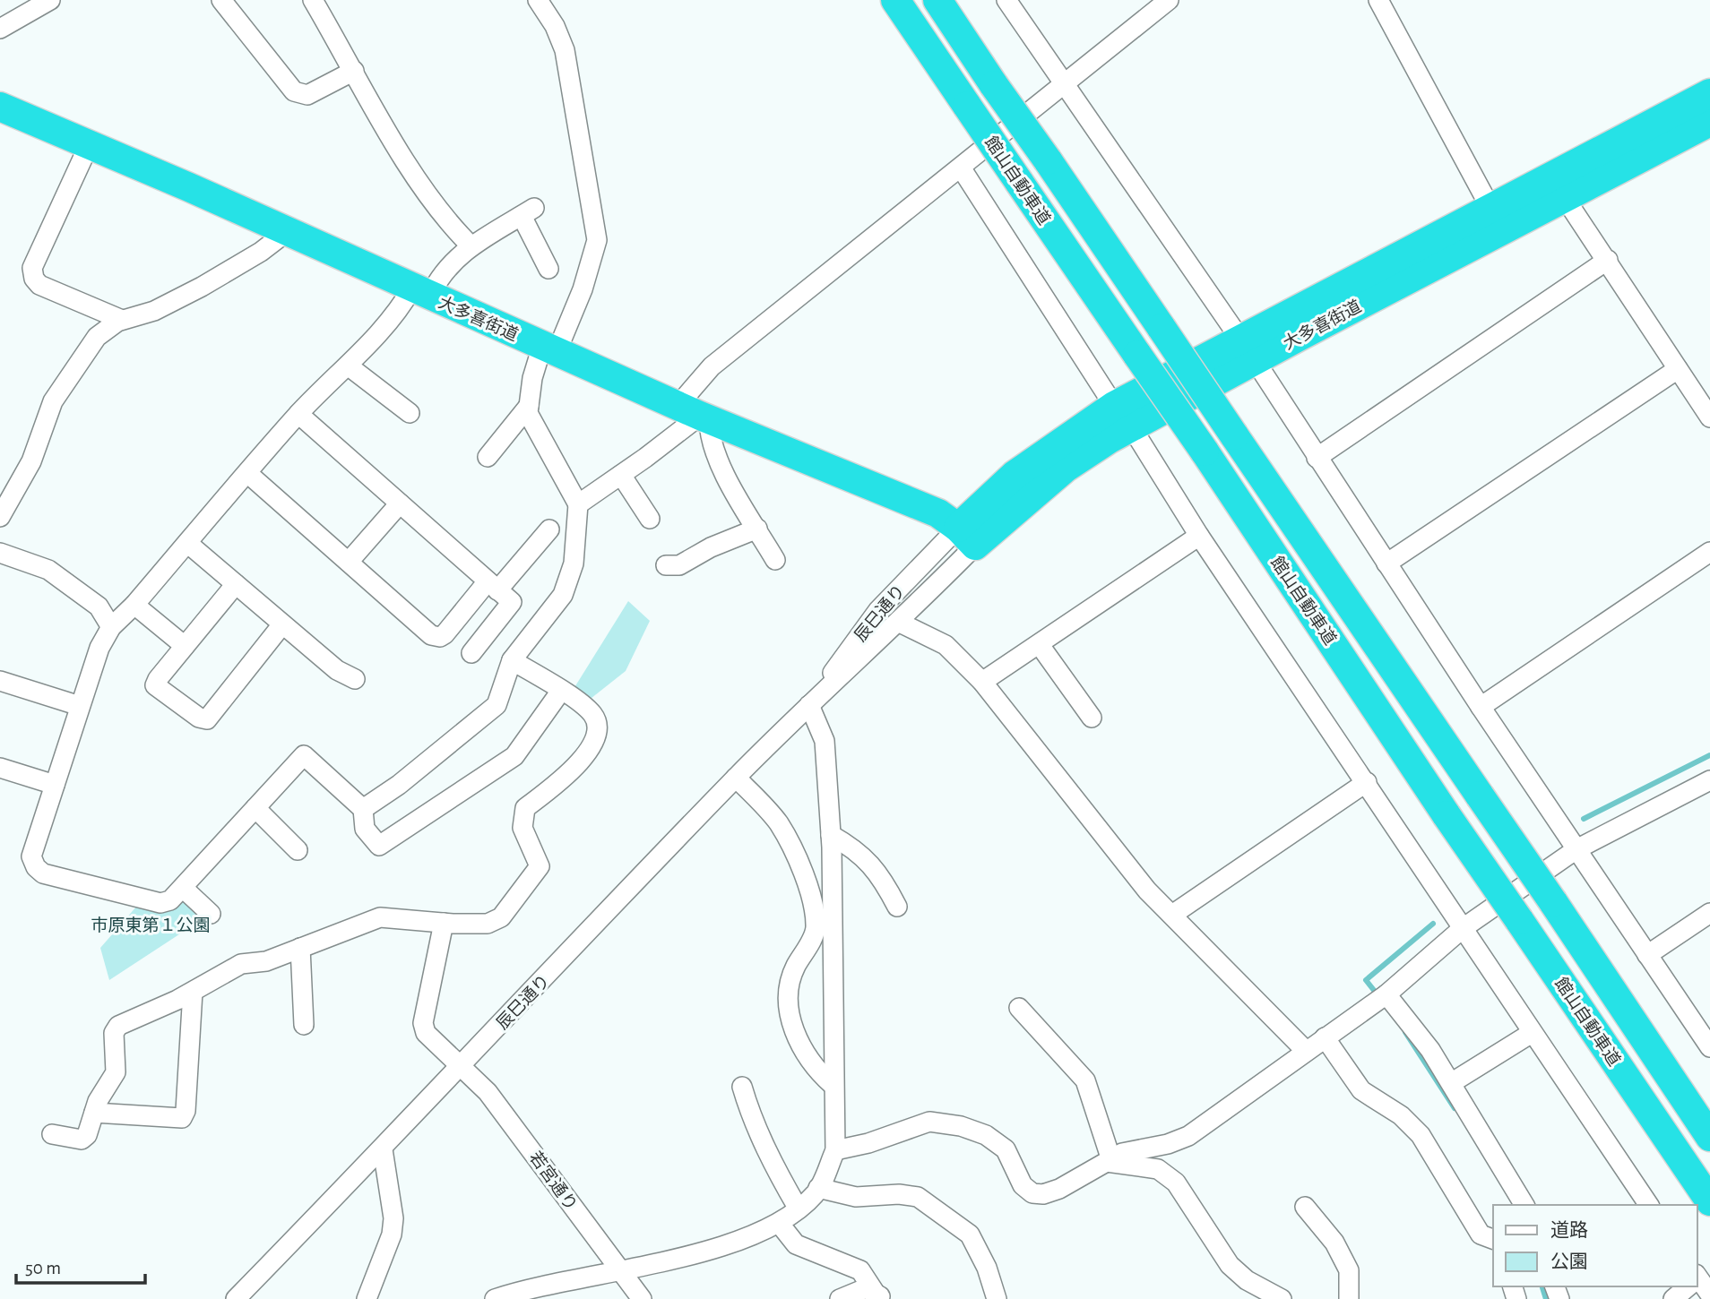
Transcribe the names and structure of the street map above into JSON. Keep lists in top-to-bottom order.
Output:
{
  "streets": {
    "highway": ["館山自動車道", "大多喜街道"],
    "street": ["辰巳通り", "若宮通り"]
  },
  "crossings": [
    ["大多喜街道", "辰巳通り"],
    ["辰巳通り", "若宮通り"]
  ],
  "parks": ["市原東第１公園"],
  "legend": ["道路", "公園"],
  "scale_bar": "50 m"
}
